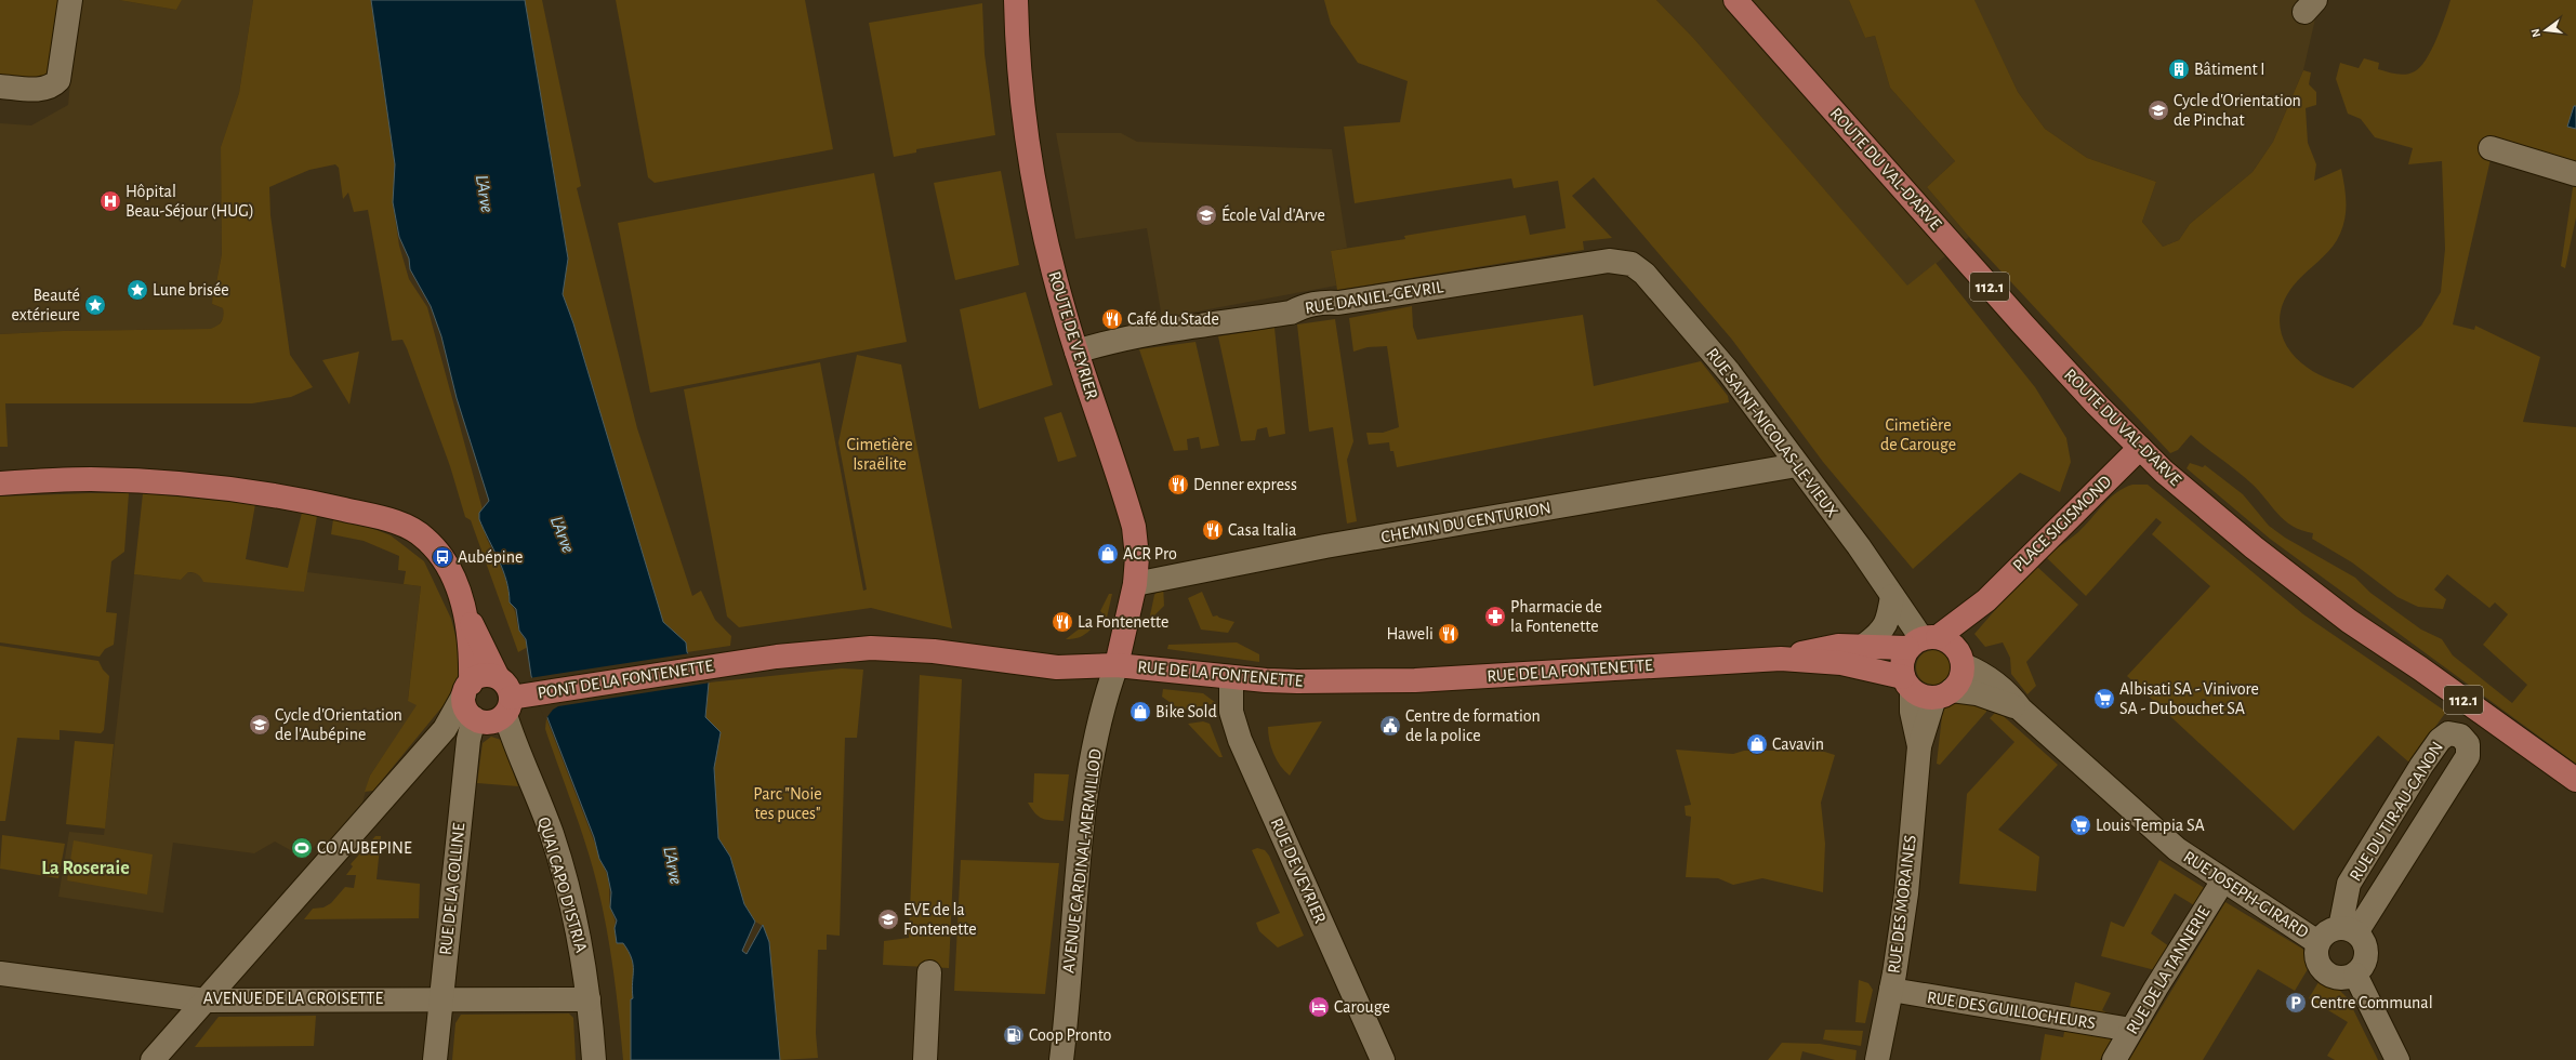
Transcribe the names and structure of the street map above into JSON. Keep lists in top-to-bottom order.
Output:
{
  "streets": {
    "main road": [
      "ROUTE DU VAL-D'ARVE",
      "112.1",
      "ROUTE DE VEYRIER",
      "PLACE SIGISMOND",
      "RUE DE LA FONTENETTE",
      "PONT DE LA FONTENETTE"
    ],
    "street": [
      "RUE DANIEL-GEVRIL",
      "RUE SAINT-NICOLAS-LE-VIEUX",
      "CHEMIN DU CENTURION",
      "RUE DU TIR-AU-CANON",
      "AVENUE CARDINAL-MERMILLOD",
      "RUE DE VEYRIER",
      "QUAI CAPO D'ISTRIA",
      "RUE DE LA COLLINE",
      "RUE JOSEPH-GIRARD",
      "RUE DES MORAINES",
      "RUE DE LA TANNERIE",
      "AVENUE DE LA CROISETTE",
      "RUE DES GUILLOCHEURS"
    ]
  },
  "crossings": [
    ["ROUTE DU VAL-D'ARVE", "PLACE SIGISMOND"],
    ["RUE DANIEL-GEVRIL", "ROUTE DE VEYRIER"],
    ["RUE DANIEL-GEVRIL", "RUE SAINT-NICOLAS-LE-VIEUX"],
    ["ROUTE DE VEYRIER", "CHEMIN DU CENTURION"],
    ["ROUTE DE VEYRIER", "RUE DE LA FONTENETTE"],
    ["ROUTE DE VEYRIER", "AVENUE CARDINAL-MERMILLOD"],
    ["RUE SAINT-NICOLAS-LE-VIEUX", "CHEMIN DU CENTURION"],
    ["RUE SAINT-NICOLAS-LE-VIEUX", "PLACE SIGISMOND"],
    ["RUE SAINT-NICOLAS-LE-VIEUX", "RUE DE LA FONTENETTE"],
    ["RUE SAINT-NICOLAS-LE-VIEUX", "RUE JOSEPH-GIRARD"],
    ["RUE SAINT-NICOLAS-LE-VIEUX", "RUE DES MORAINES"],
    ["PLACE SIGISMOND", "RUE DE LA FONTENETTE"],
    ["PLACE SIGISMOND", "RUE JOSEPH-GIRARD"],
    ["PLACE SIGISMOND", "RUE DES MORAINES"],
    ["RUE DE LA FONTENETTE", "PONT DE LA FONTENETTE"],
    ["RUE DE LA FONTENETTE", "AVENUE CARDINAL-MERMILLOD"],
    ["RUE DE LA FONTENETTE", "RUE DE VEYRIER"],
    ["RUE DE LA FONTENETTE", "RUE JOSEPH-GIRARD"],
    ["RUE DE LA FONTENETTE", "RUE DES MORAINES"],
    ["PONT DE LA FONTENETTE", "QUAI CAPO D'ISTRIA"],
    ["PONT DE LA FONTENETTE", "RUE DE LA COLLINE"],
    ["RUE DU TIR-AU-CANON", "RUE JOSEPH-GIRARD"],
    ["QUAI CAPO D'ISTRIA", "RUE DE LA COLLINE"],
    ["QUAI CAPO D'ISTRIA", "AVENUE DE LA CROISETTE"],
    ["RUE DE LA COLLINE", "AVENUE DE LA CROISETTE"],
    ["RUE JOSEPH-GIRARD", "RUE DES MORAINES"],
    ["RUE JOSEPH-GIRARD", "RUE DE LA TANNERIE"],
    ["RUE DES MORAINES", "RUE DES GUILLOCHEURS"],
    ["RUE DE LA TANNERIE", "RUE DES GUILLOCHEURS"]
  ],
  "districts": ["La Roseraie"],
  "water": ["L'Arve"],
  "parks": ["Cimetière de Carouge", "Cimetière Israëlite", "Parc \"Noie tes puces\""],
  "places": {
    "building": ["Bâtiment I"],
    "school or university": [
      "Cycle d'Orientation de Pinchat",
      "École Val d'Arve",
      "Cycle d'Orientation de l'Aubépine",
      "EVE de la Fontenette"
    ],
    "hospital": ["Hôpital Beau-Séjour (HUG)"],
    "place": ["Lune brisée", "Beauté extérieure"],
    "restaurant": [
      "Café du Stade",
      "Denner express",
      "Casa Italia",
      "La Fontenette",
      "Haweli"
    ],
    "shop": ["ACR Pro", "Bike Sold", "Cavavin"],
    "bus stop": ["Aubépine"],
    "pharmacy": ["Pharmacie de la Fontenette"],
    "supermarket": ["Albisati SA - Vinivore SA - Dubouchet SA", "Louis Tempia SA"],
    "public building": ["Centre de formation de la police"],
    "sports": ["CO AUBEPINE"],
    "parking": ["Centre Communal"],
    "hotel": ["Carouge"],
    "fuel station": ["Coop Pronto"]
  },
  "north": "left"
}
